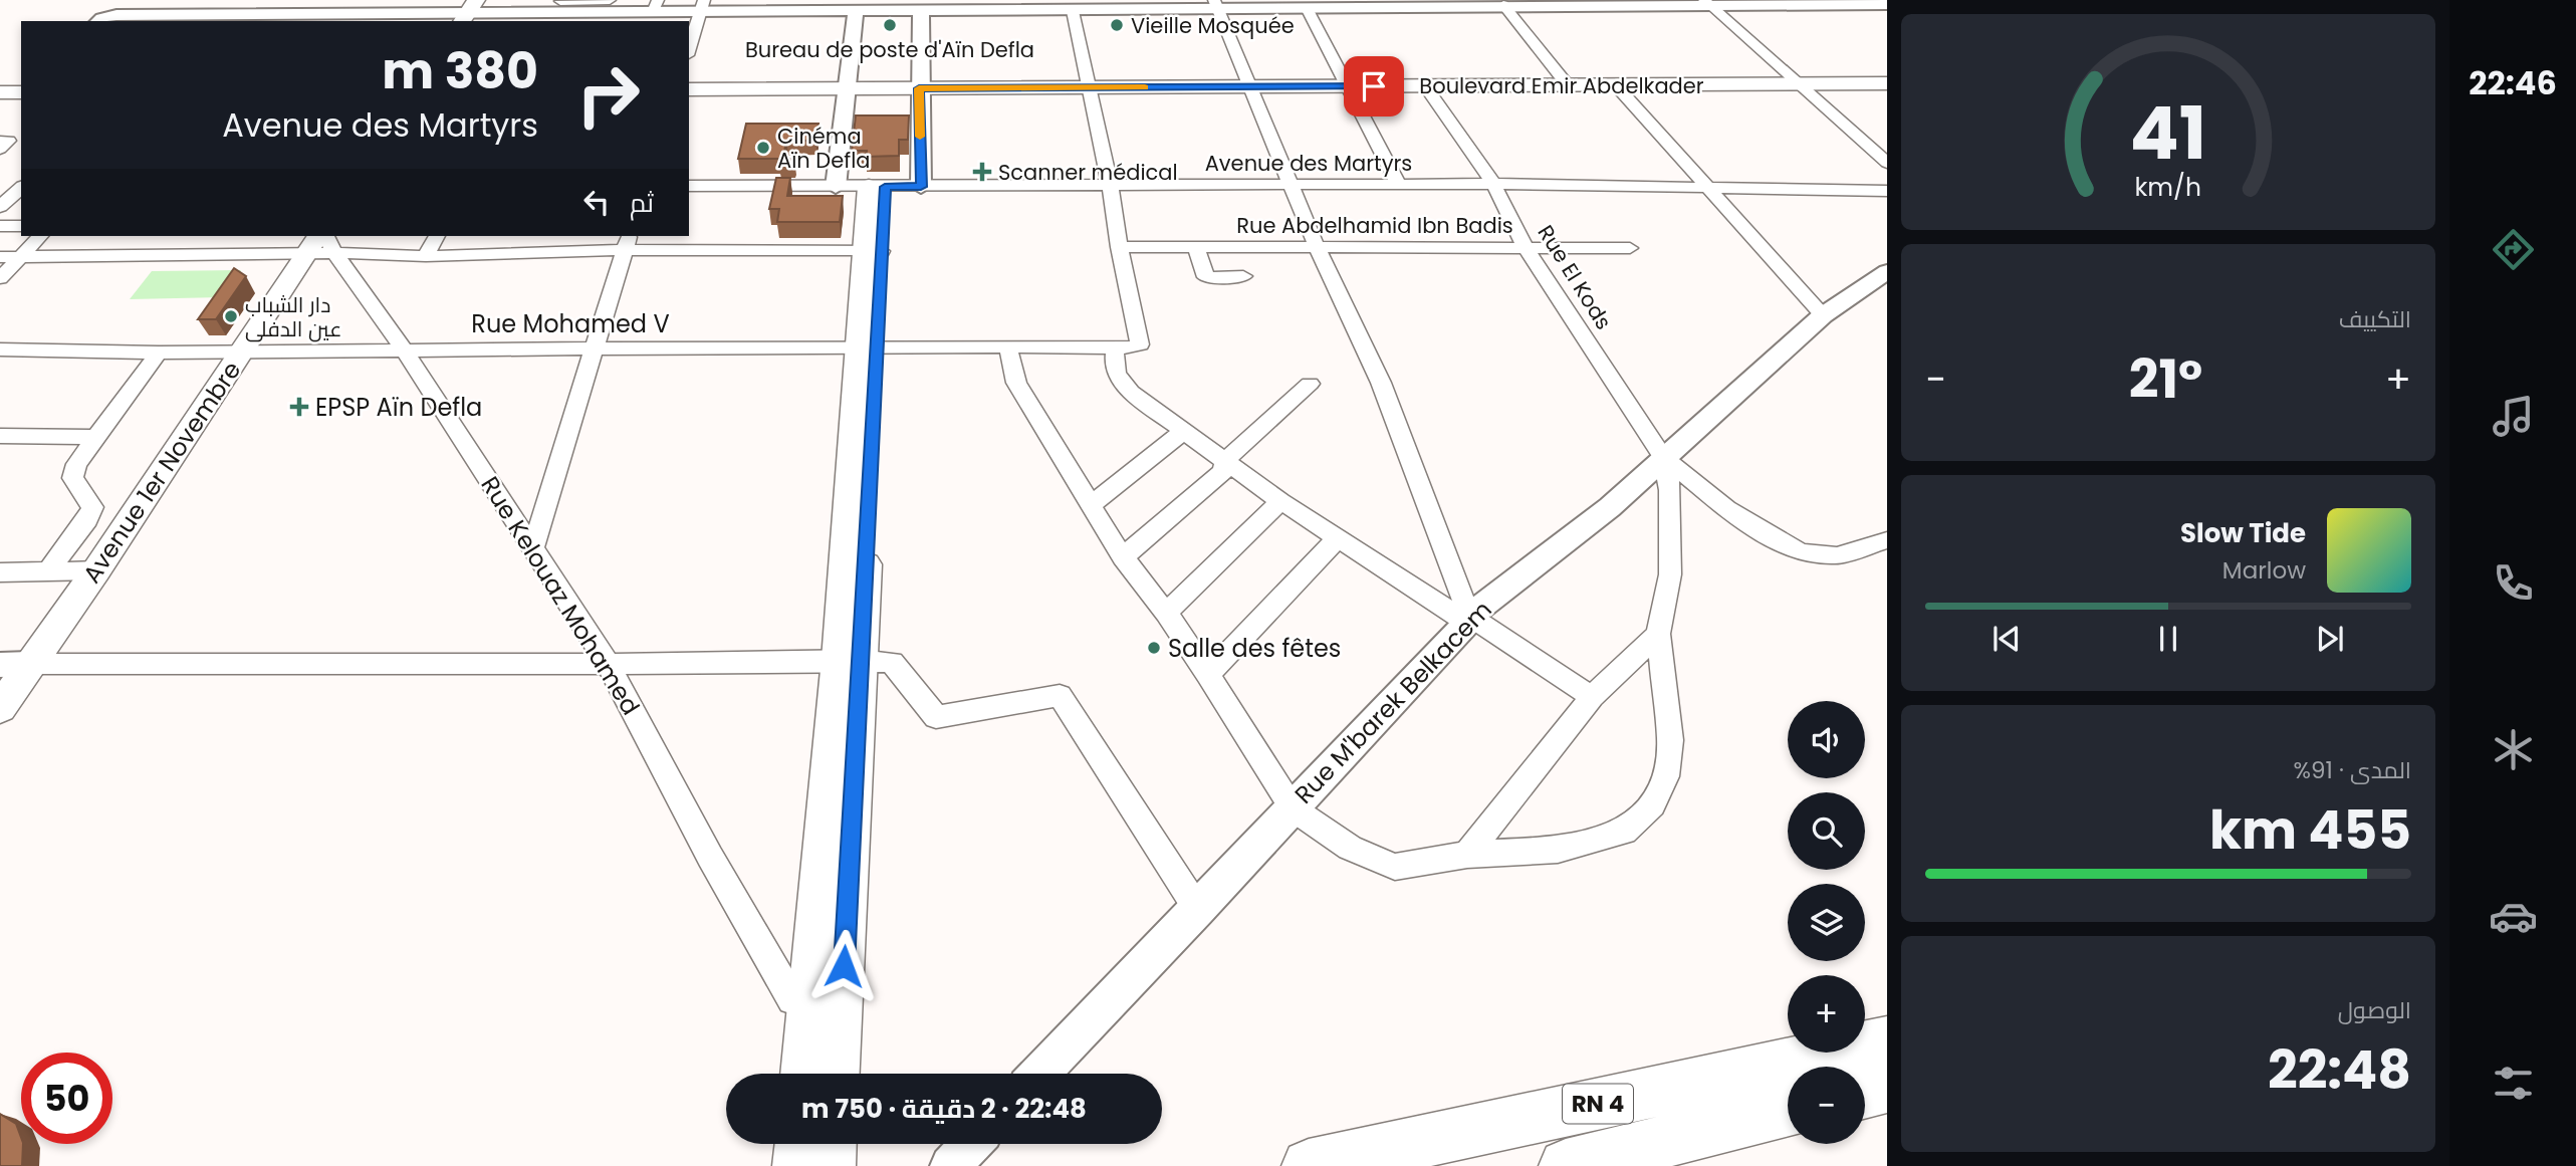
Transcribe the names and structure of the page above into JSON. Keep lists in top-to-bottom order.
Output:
{
  "streets": {
    "highway": ["RN 4"],
    "main road": ["Boulevard Emir Abdelkader", "Avenue 1er Novembre"],
    "street": [
      "Avenue des Martyrs",
      "Rue Abdelhamid Ibn Badis",
      "Rue El Kods",
      "Rue Mohamed V",
      "Rue Kelouaz Mohamed",
      "Rue M'barek Belkacem"
    ]
  },
  "crossings": [
    ["Boulevard Emir Abdelkader", "Rue El Kods"],
    ["Avenue des Martyrs", "Rue El Kods"],
    ["Rue Abdelhamid Ibn Badis", "Rue El Kods"],
    ["Rue Abdelhamid Ibn Badis", "Rue Mohamed V"],
    ["Rue El Kods", "Rue M'barek Belkacem"],
    ["Rue Mohamed V", "Avenue 1er Novembre"],
    ["Rue Mohamed V", "Rue Kelouaz Mohamed"],
    ["Avenue 1er Novembre", "Rue Kelouaz Mohamed"]
  ],
  "places": {
    "other": [
      "Bureau de poste d'Aïn Defla",
      "Vieille Mosquée",
      "Cinéma Aïn Defla",
      "دار الشباب عين الدفلى",
      "Salle des fêtes"
    ],
    "health": ["Scanner médical", "EPSP Aïn Defla"]
  },
  "page": {
    "tabs": "22:46",
    "turn": ["380 m", "Avenue des Martyrs"],
    "then": "ثم",
    "tile": [
      "التكييف",
      ["المدى · 91%", "455 km"],
      ["الوصول", "22:48"]
    ],
    "heat": ["−", "21°", "+"],
    "song": ["Slow Tide", "Marlow"],
    "map_buttons": ["+", "−"],
    "limit": "50",
    "trip": "22:48 · 2 دقيقة · 750 m",
    "gauge": ["41", "km/h"]
  }
}
